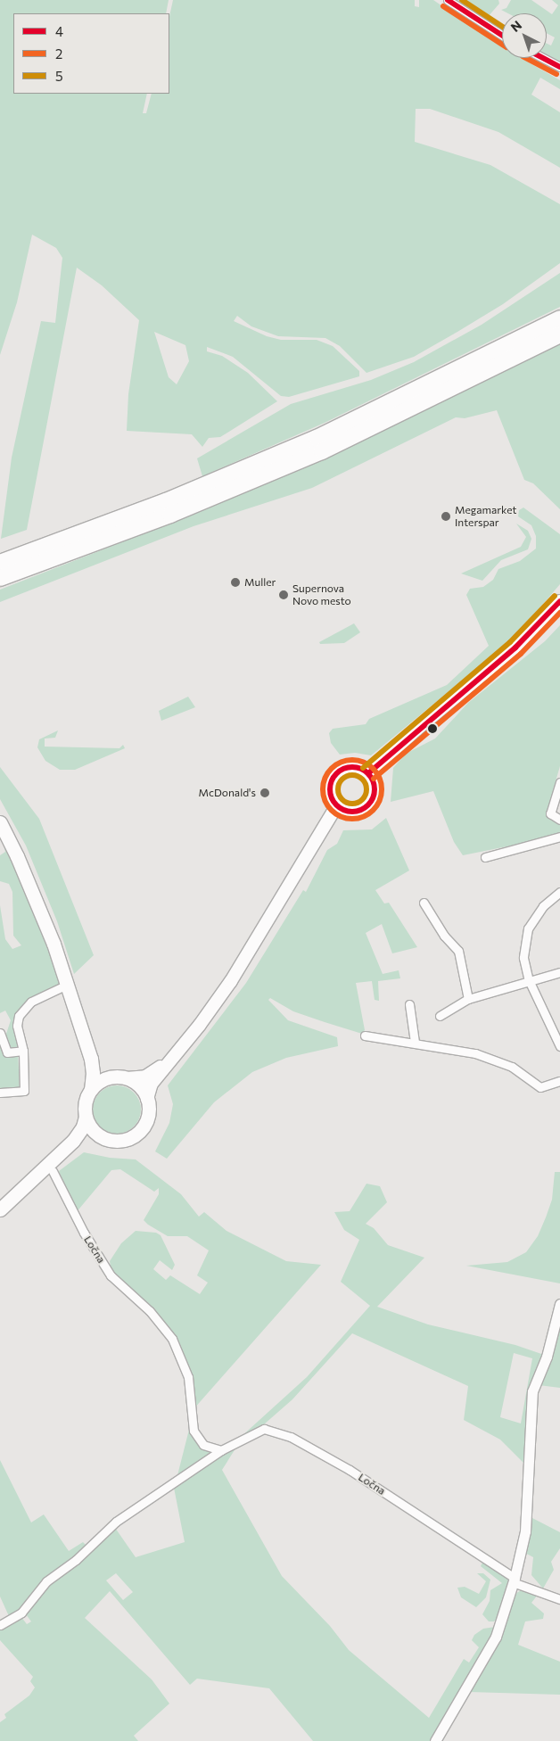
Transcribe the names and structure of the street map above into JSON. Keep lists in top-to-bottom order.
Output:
{
  "streets": {
    "street": ["Ločna"]
  },
  "places": [
    "Megamarket Interspar",
    "Muller",
    "Supernova Novo mesto",
    "McDonald's"
  ],
  "lines": ["transit line 4", "transit line 5", "transit line 2"],
  "legend": ["4", "2", "5"],
  "north": "top left"
}
